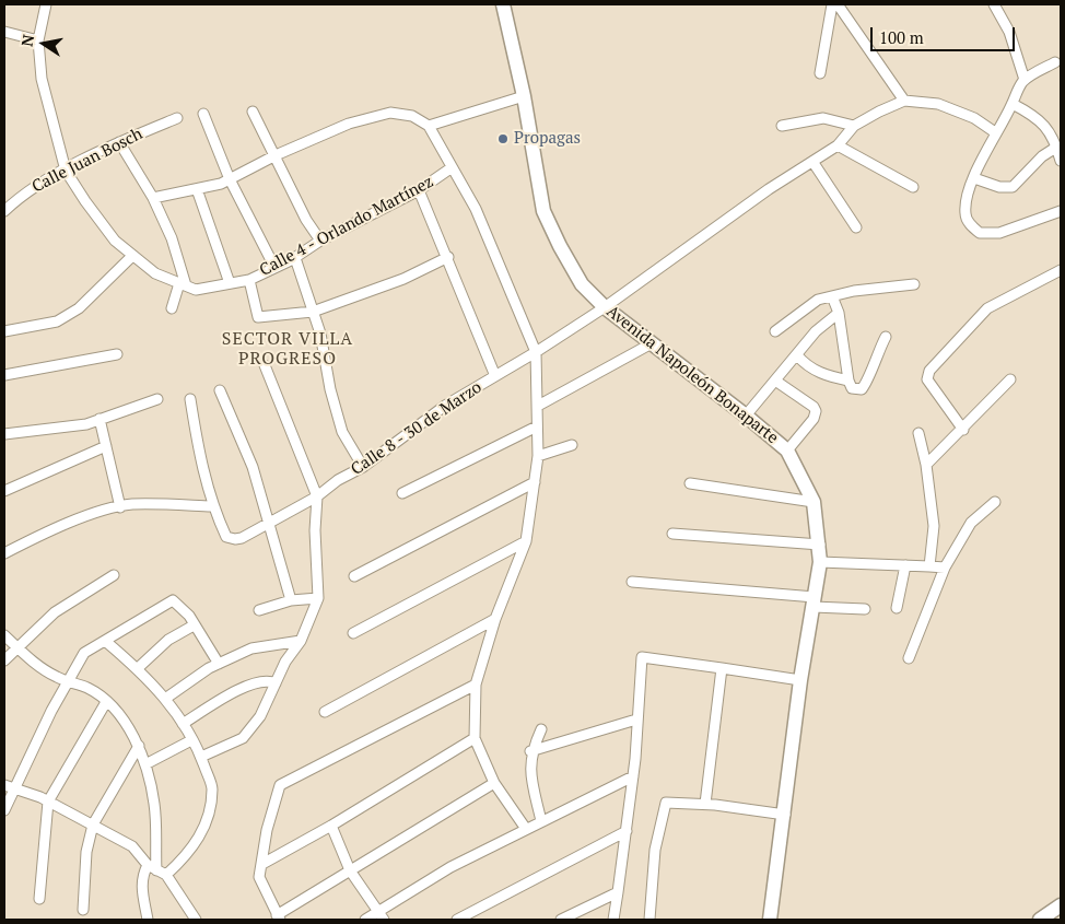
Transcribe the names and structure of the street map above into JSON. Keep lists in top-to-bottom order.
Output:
{
  "streets": {
    "main road": ["Avenida Napoleón Bonaparte"],
    "street": ["Calle Juan Bosch", "Calle 4 - Orlando Martínez", "Calle 8 - 30 de Marzo"]
  },
  "crossings": [
    ["Calle Juan Bosch", "Calle 4 - Orlando Martínez"],
    ["Avenida Napoleón Bonaparte", "Calle 8 - 30 de Marzo"]
  ],
  "districts": ["SECTOR VILLA PROGRESO"],
  "places": ["Propagas"],
  "scale_bar": "100 m",
  "north": "left"
}
